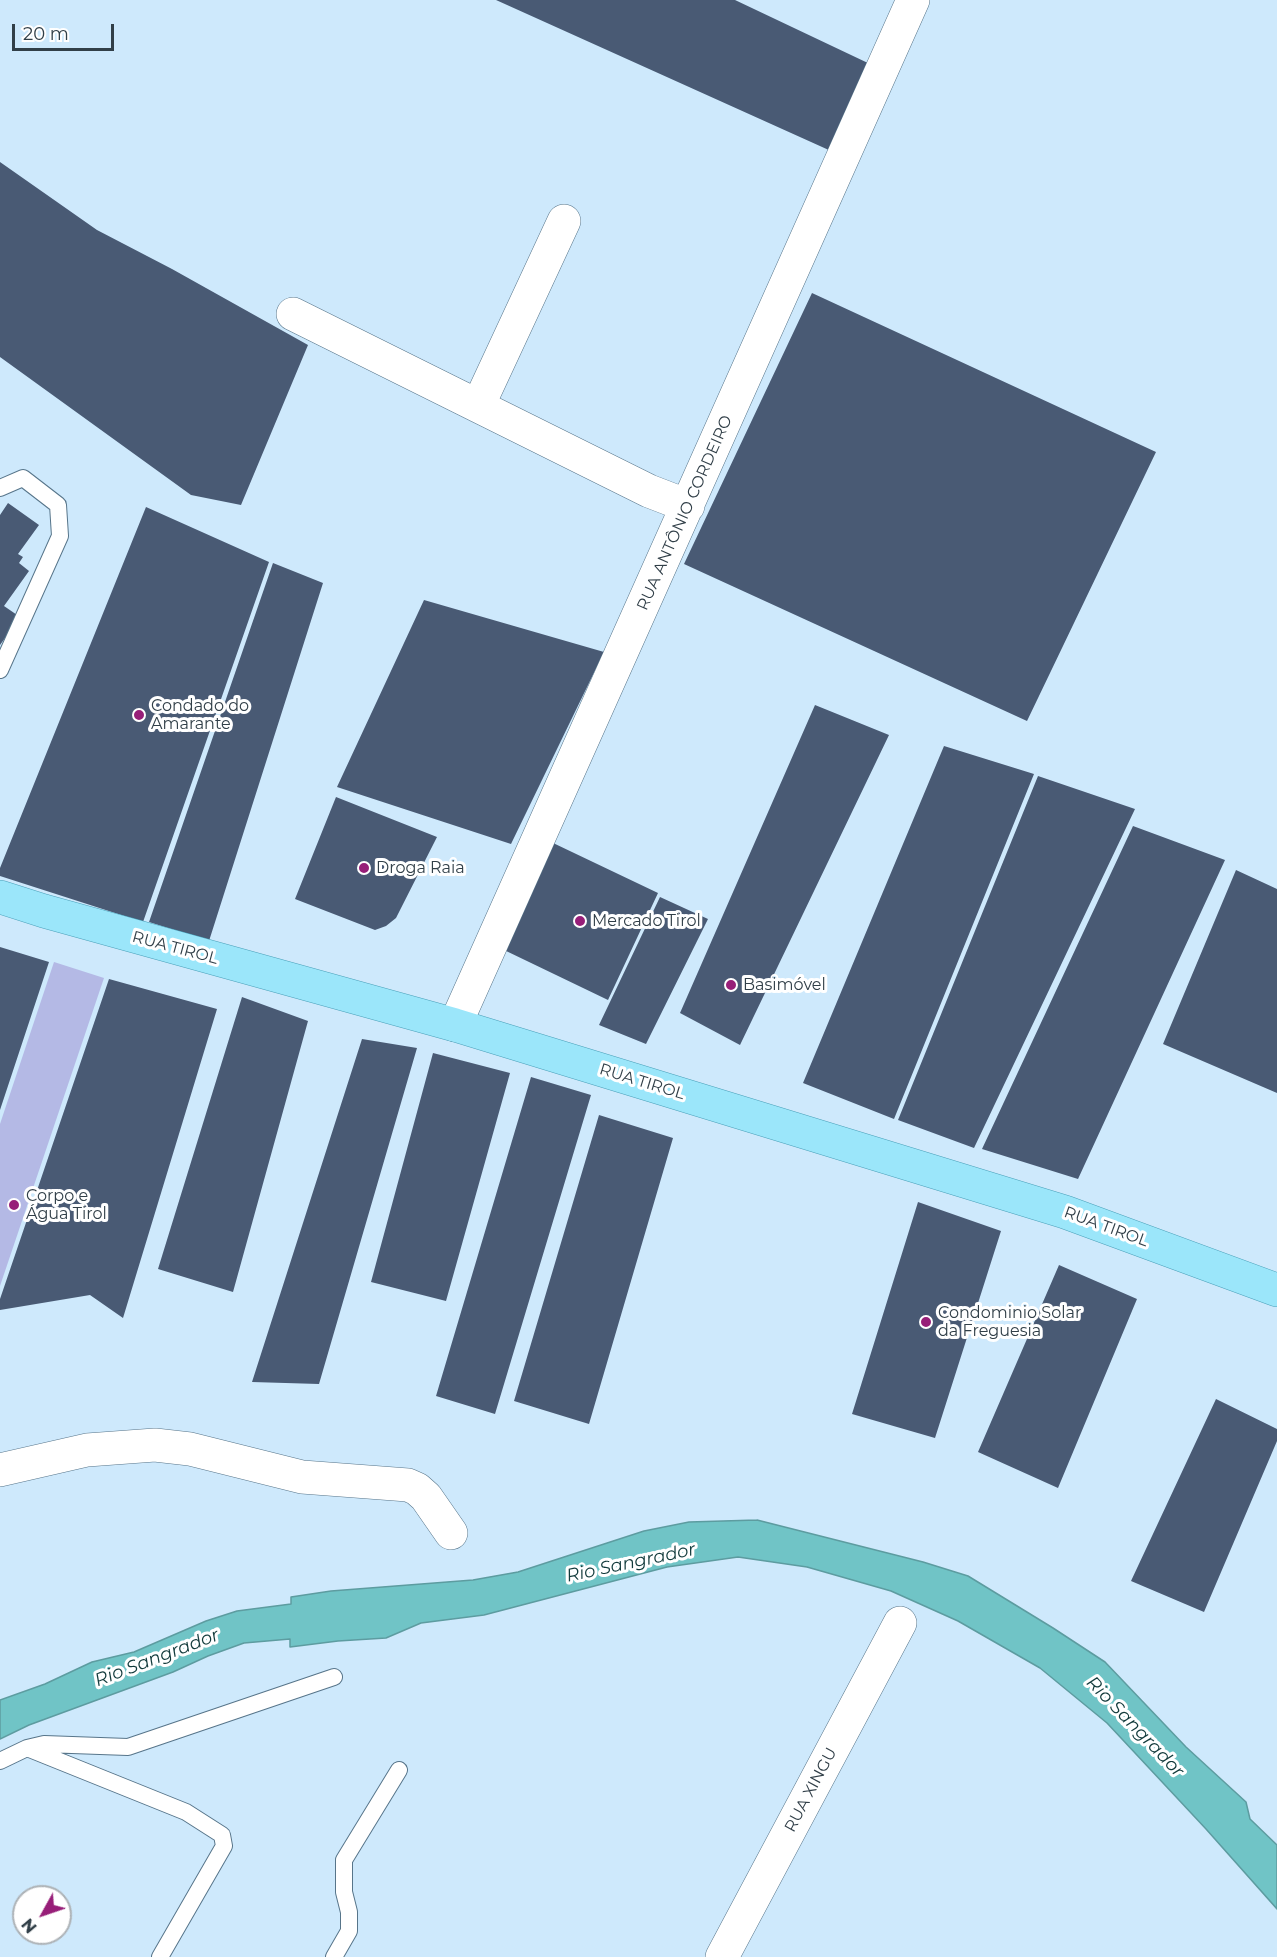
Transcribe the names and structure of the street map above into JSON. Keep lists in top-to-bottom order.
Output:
{
  "streets": {
    "main road": ["RUA TIROL"],
    "street": ["RUA ANTÔNIO CORDEIRO", "RUA XINGU"]
  },
  "crossings": [
    ["RUA ANTÔNIO CORDEIRO", "RUA TIROL"]
  ],
  "water": ["Rio Sangrador"],
  "places": [
    "Condado do Amarante",
    "Droga Raia",
    "Mercado Tirol",
    "Basimóvel",
    "Corpo e Água Tirol",
    "Condominio Solar da Freguesia"
  ],
  "scale_bar": "20 m",
  "north": "bottom left"
}
